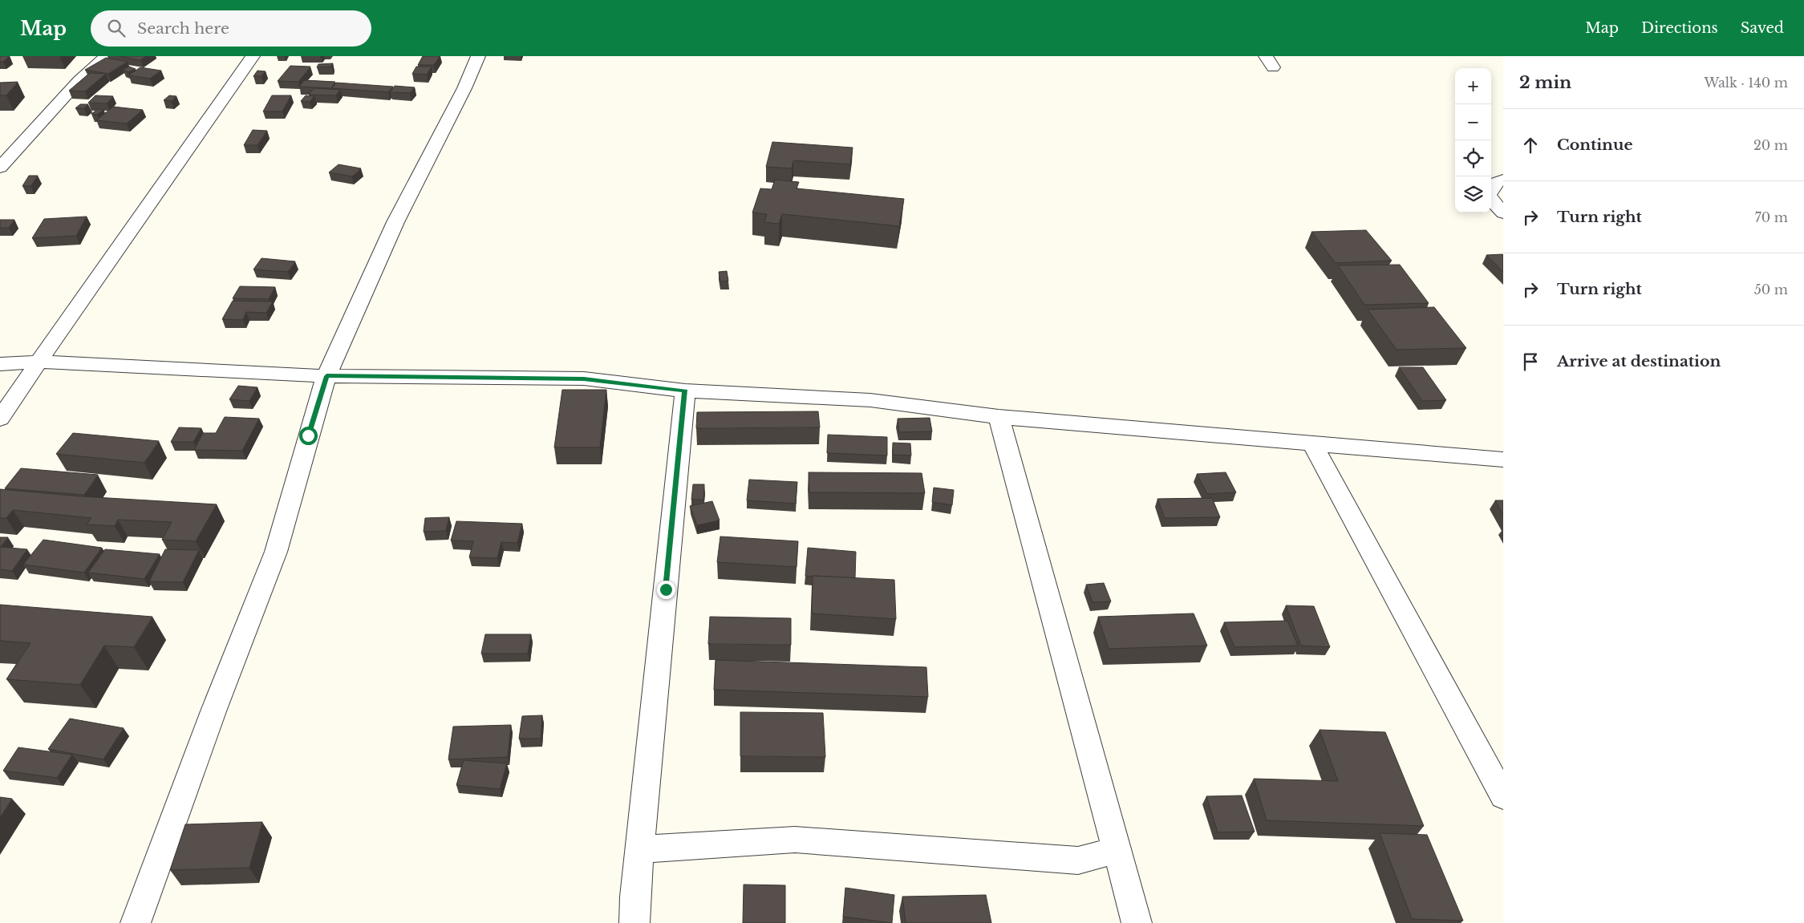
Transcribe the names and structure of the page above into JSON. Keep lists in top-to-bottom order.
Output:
{
  "page": {
    "header": "Map",
    "search": "Search here",
    "nav": ["Map", "Directions", "Saved"],
    "heading": ["2 min", "Walk · 140 m"],
    "map_buttons": ["+", "−"],
    "list": [
      ["Continue", "20 m"],
      ["Turn right", "70 m"],
      ["Turn right", "50 m"],
      "Arrive at destination"
    ]
  }
}
